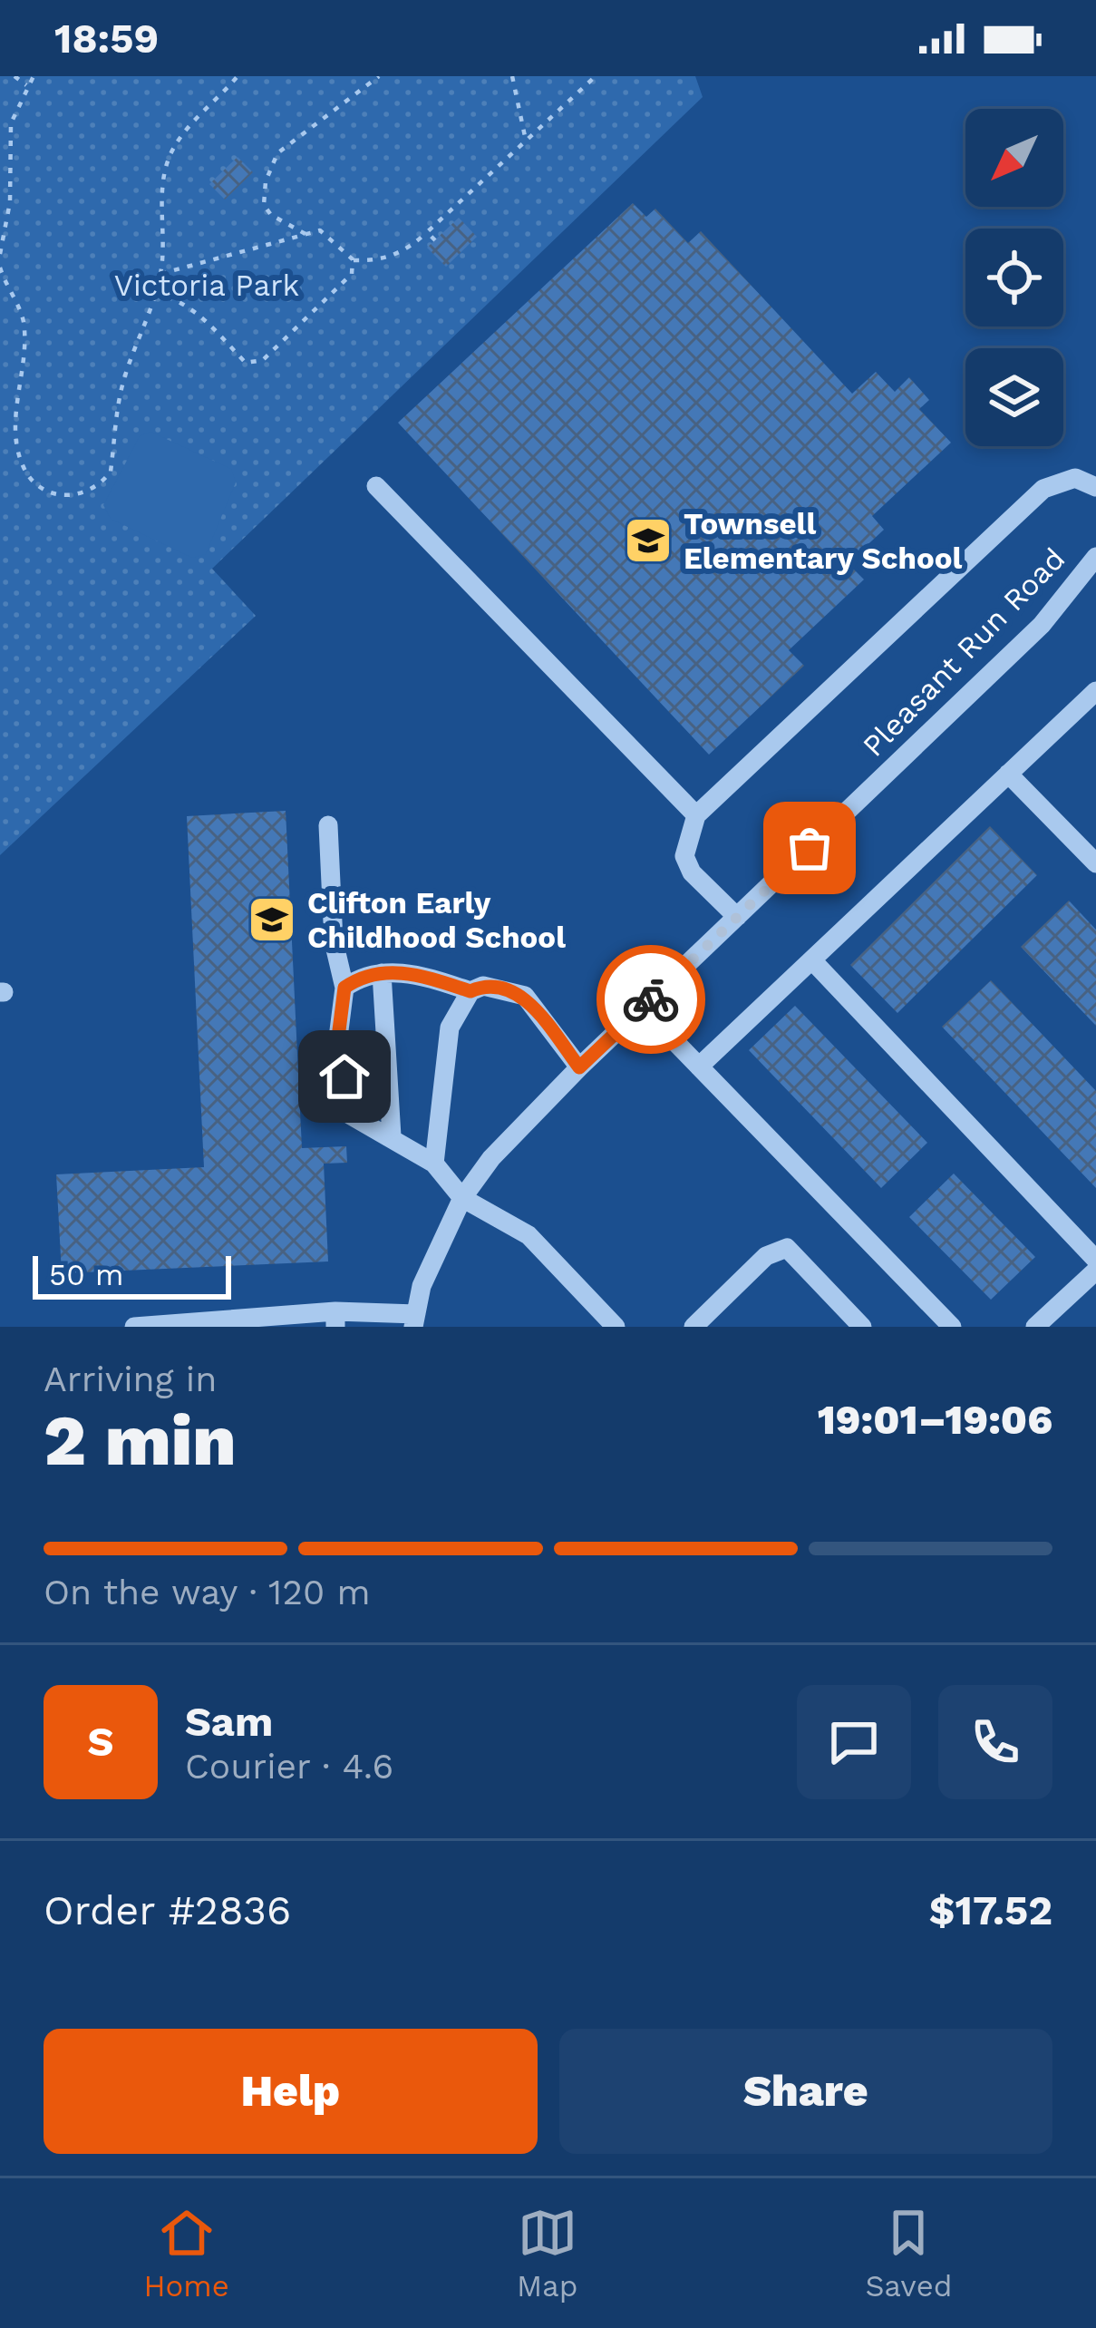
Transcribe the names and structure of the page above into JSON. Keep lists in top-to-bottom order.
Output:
{
  "streets": {
    "street": ["Pleasant Run Road"]
  },
  "parks": ["Victoria Park"],
  "places": {
    "school or university": ["Townsell Elementary School", "Clifton Early Childhood School"]
  },
  "scale_bar": "50 m",
  "north": "bottom left",
  "page": {
    "status": "18:59",
    "scale": "50 m",
    "heading": ["2 min", "Arriving in", "19:01–19:06"],
    "panel": [
      "Sam",
      "Courier · 4.6",
      "Order #2836",
      "$17.52"
    ],
    "bar": "On the way · 120 m",
    "round": "S",
    "buttons": ["Help", "Share"],
    "tabs": ["Home", "Map", "Saved"]
  }
}
